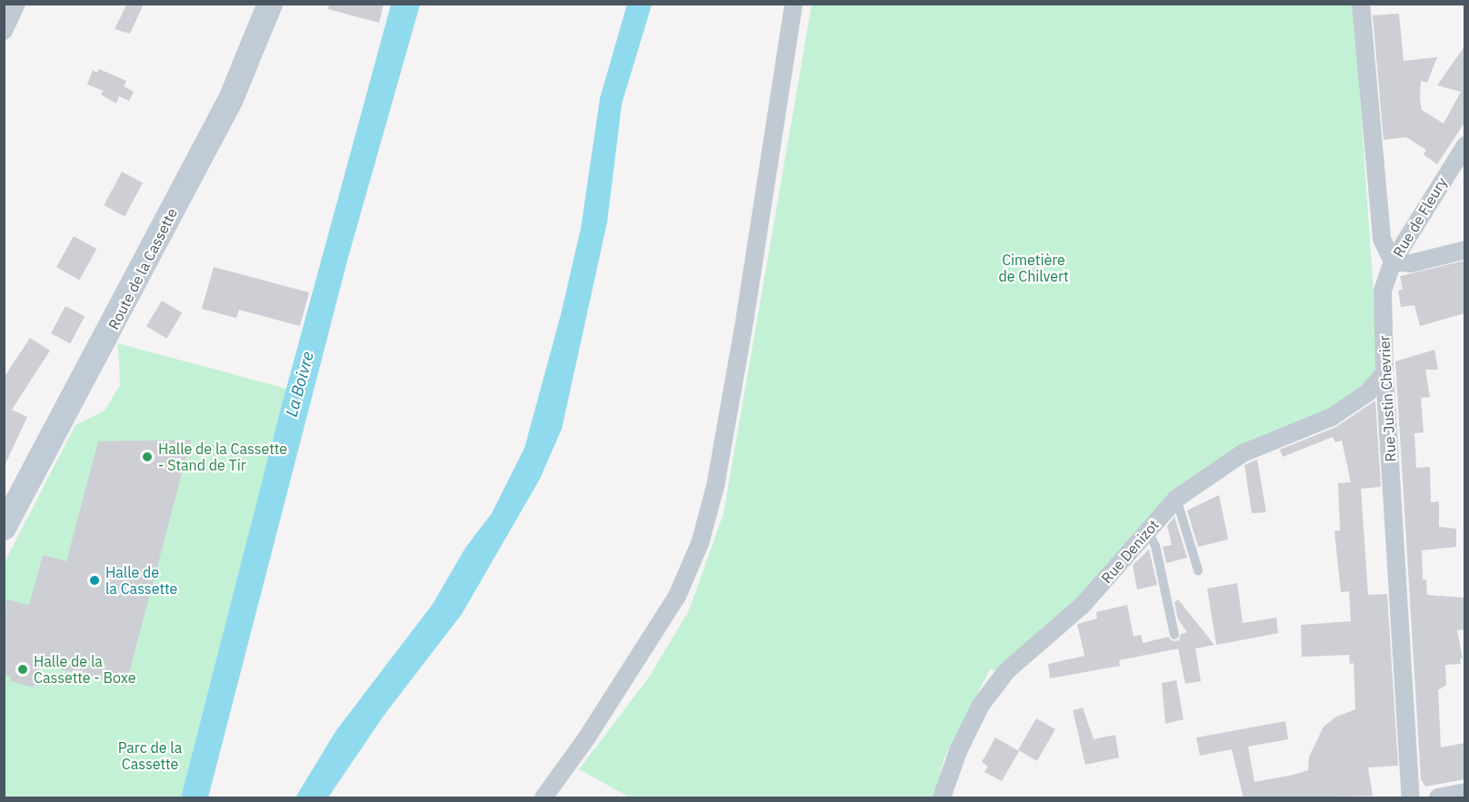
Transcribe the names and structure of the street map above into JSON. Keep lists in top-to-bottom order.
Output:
{
  "streets": {
    "street": [
      "Rue de Fleury",
      "Route de la Cassette",
      "Rue Justin Chevrier",
      "Rue Denizot"
    ]
  },
  "crossings": [
    ["Rue de Fleury", "Rue Justin Chevrier"],
    ["Rue Justin Chevrier", "Rue Denizot"]
  ],
  "water": ["La Boivre"],
  "parks": ["Cimetière de Chilvert", "Parc de la Cassette"],
  "places": ["Halle de la Cassette - Stand de Tir", "Halle de la Cassette", "Halle de la Cassette - Boxe"]
}
